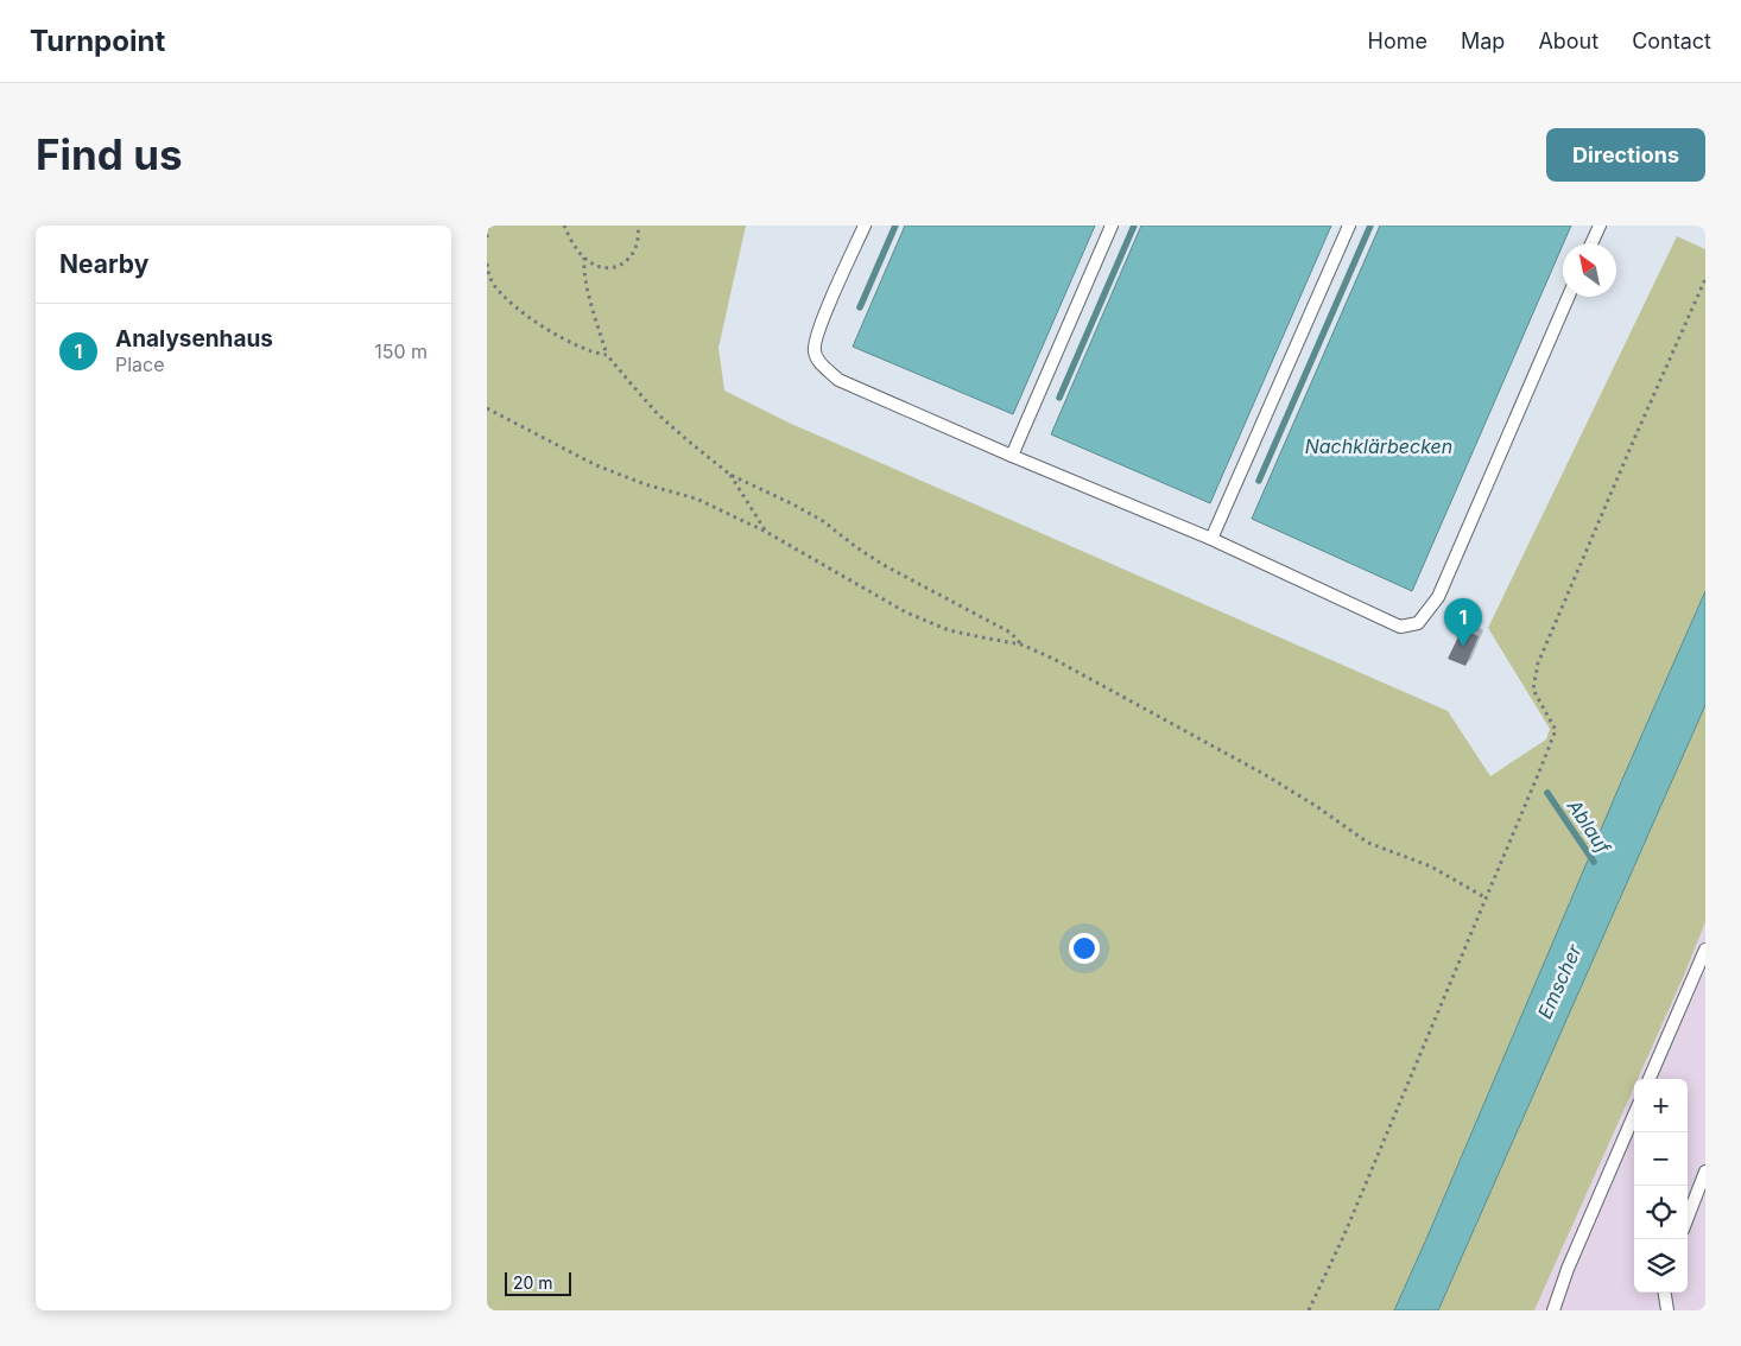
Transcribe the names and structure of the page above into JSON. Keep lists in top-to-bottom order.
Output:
{
  "water": ["Nachklärbecken", "Ablauf", "Emscher"],
  "scale_bar": "20 m",
  "north": "top left",
  "page": {
    "header": "Turnpoint",
    "nav": [
      "Home",
      "Map",
      "About",
      "Contact"
    ],
    "buttons": "Directions",
    "title": "Find us",
    "heading": "Nearby",
    "list": [
      {
        "mark": "1",
        "name": "Analysenhaus",
        "note": "Place",
        "value": "150 m"
      }
    ],
    "pins": "1",
    "map_buttons": ["+", "−"],
    "scale": "20 m"
  }
}
